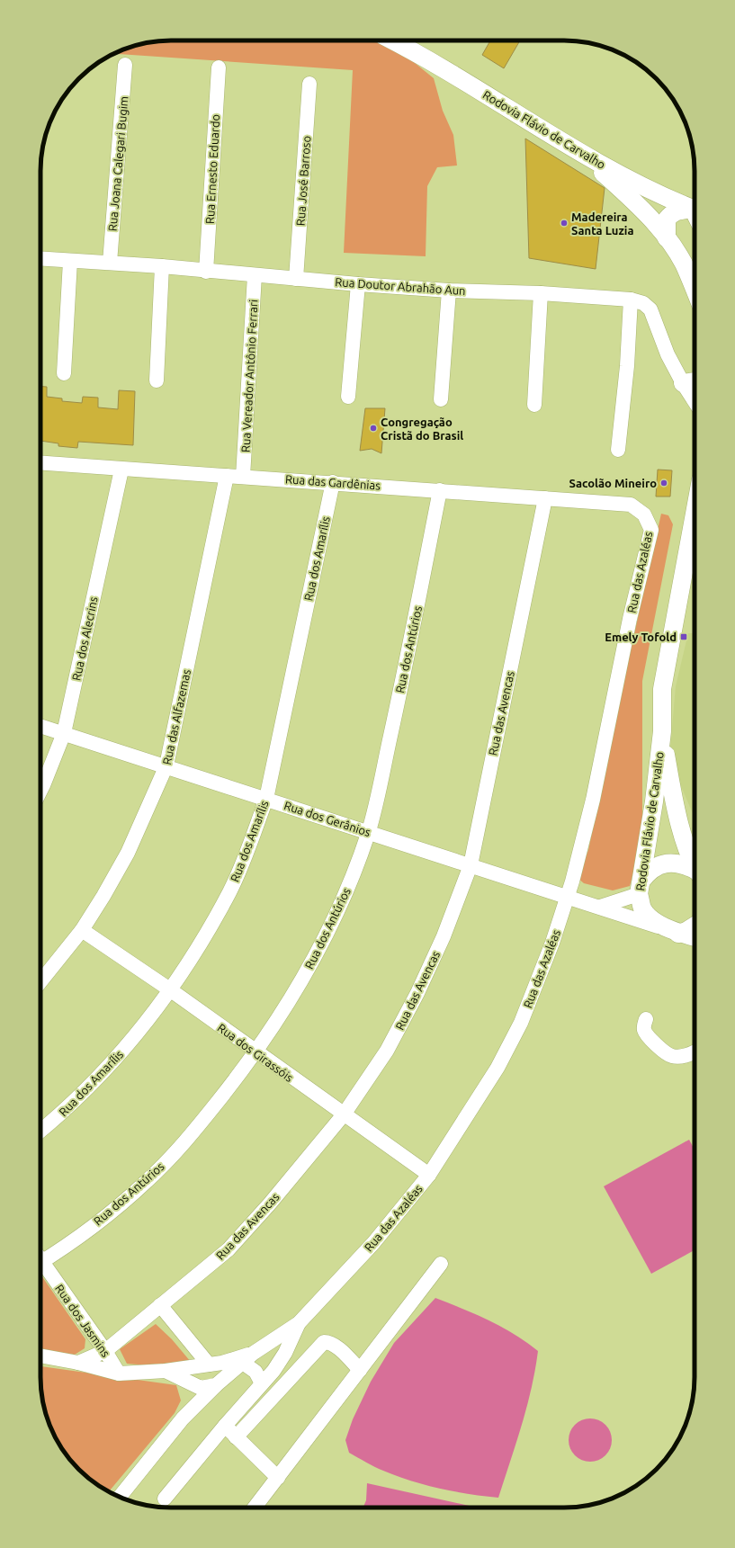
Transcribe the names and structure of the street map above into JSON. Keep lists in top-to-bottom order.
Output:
{
  "streets": {
    "main road": ["Rodovia Flávio de Carvalho"],
    "street": [
      "Rua Joana Calegari Bugim",
      "Rua Ernesto Eduardo",
      "Rua José Barroso",
      "Rua Doutor Abrahão Aun",
      "Rua Vereador Antônio Ferrari",
      "Rua das Gardênias",
      "Rua dos Amarílis",
      "Rua das Azaléas",
      "Rua dos Alecrins",
      "Rua dos Antúrios",
      "Rua das Avencas",
      "Rua das Alfazemas",
      "Rua dos Gerânios",
      "Rua dos Girassóis",
      "Rua dos Jasmins"
    ]
  },
  "crossings": [
    ["Rodovia Flávio de Carvalho", "Rua dos Gerânios"],
    ["Rua Joana Calegari Bugim", "Rua Doutor Abrahão Aun"],
    ["Rua Ernesto Eduardo", "Rua Doutor Abrahão Aun"],
    ["Rua José Barroso", "Rua Doutor Abrahão Aun"],
    ["Rua Doutor Abrahão Aun", "Rua Vereador Antônio Ferrari"],
    ["Rua Vereador Antônio Ferrari", "Rua das Gardênias"],
    ["Rua das Gardênias", "Rua dos Amarílis"],
    ["Rua das Gardênias", "Rua das Azaléas"],
    ["Rua das Gardênias", "Rua dos Alecrins"],
    ["Rua das Gardênias", "Rua dos Antúrios"],
    ["Rua das Gardênias", "Rua das Avencas"],
    ["Rua das Gardênias", "Rua das Alfazemas"],
    ["Rua dos Amarílis", "Rua dos Gerânios"],
    ["Rua dos Amarílis", "Rua dos Girassóis"],
    ["Rua das Azaléas", "Rua das Avencas"],
    ["Rua das Azaléas", "Rua dos Gerânios"],
    ["Rua das Azaléas", "Rua dos Girassóis"],
    ["Rua das Azaléas", "Rua dos Jasmins"],
    ["Rua dos Alecrins", "Rua dos Gerânios"],
    ["Rua dos Antúrios", "Rua dos Gerânios"],
    ["Rua dos Antúrios", "Rua dos Girassóis"],
    ["Rua das Avencas", "Rua dos Gerânios"],
    ["Rua das Avencas", "Rua dos Girassóis"],
    ["Rua das Avencas", "Rua dos Jasmins"],
    ["Rua das Alfazemas", "Rua dos Gerânios"],
    ["Rua das Alfazemas", "Rua dos Girassóis"]
  ],
  "places": {
    "other": ["Madereira Santa Luzia", "Congregação Cristã do Brasil", "Sacolão Mineiro"],
    "transit": ["Emely Tofold"]
  }
}
